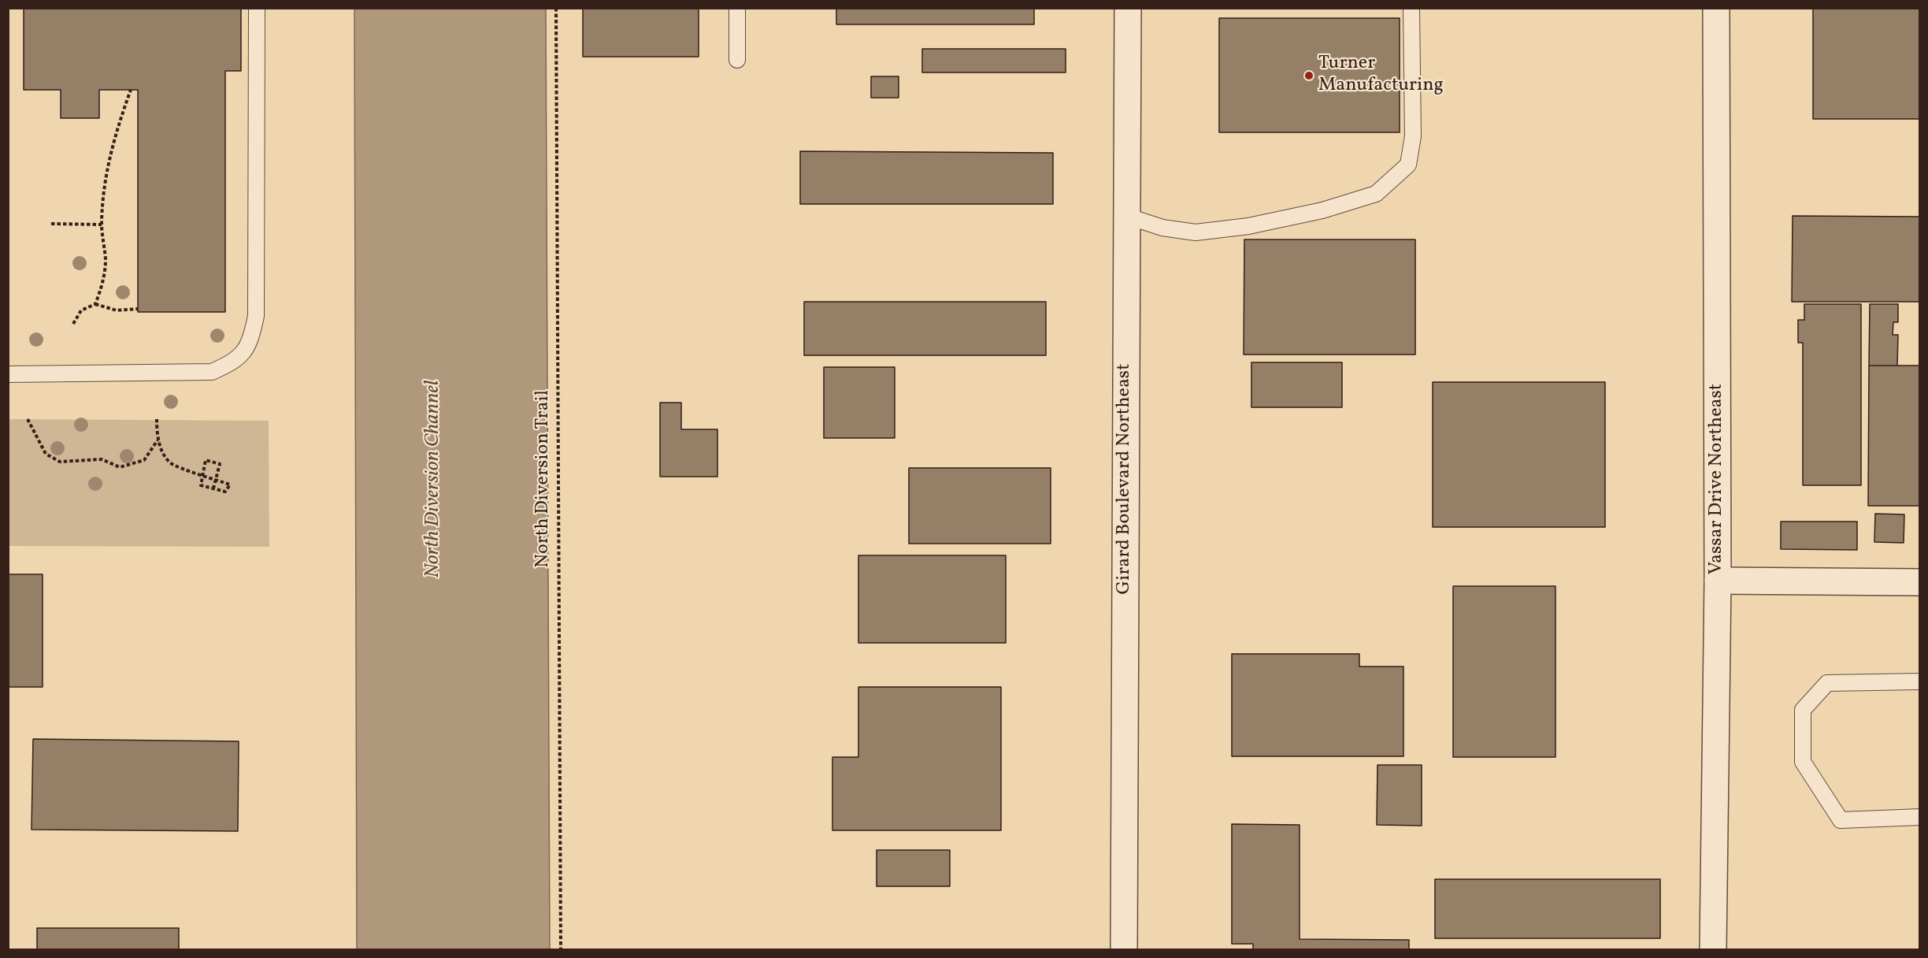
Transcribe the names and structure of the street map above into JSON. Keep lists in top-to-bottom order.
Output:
{
  "streets": {
    "street": ["Girard Boulevard Northeast", "Vassar Drive Northeast"],
    "path": ["North Diversion Trail"]
  },
  "water": ["North Diversion Channel"],
  "places": ["Turner Manufacturing"]
}
